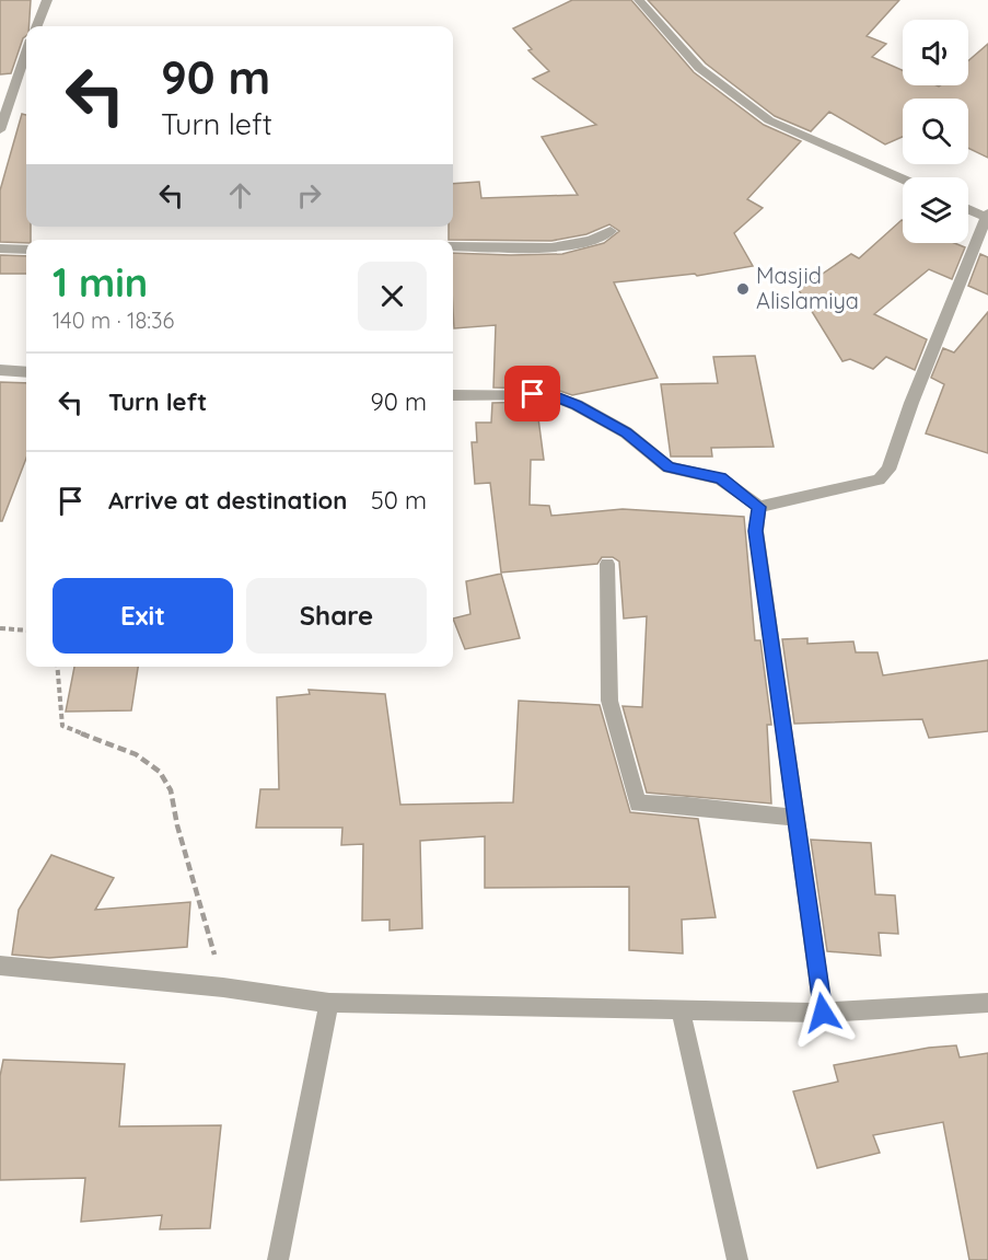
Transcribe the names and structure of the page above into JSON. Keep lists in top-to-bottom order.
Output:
{
  "places": ["Masjid Alislamiya"],
  "page": {
    "turn": ["90 m", "Turn left"],
    "heading": ["1 min", "140 m · 18:36"],
    "list": [
      {
        "name": "Turn left",
        "value": "90 m"
      },
      {
        "name": "Arrive at destination",
        "value": "50 m"
      }
    ],
    "buttons": ["Exit", "Share"]
  }
}
